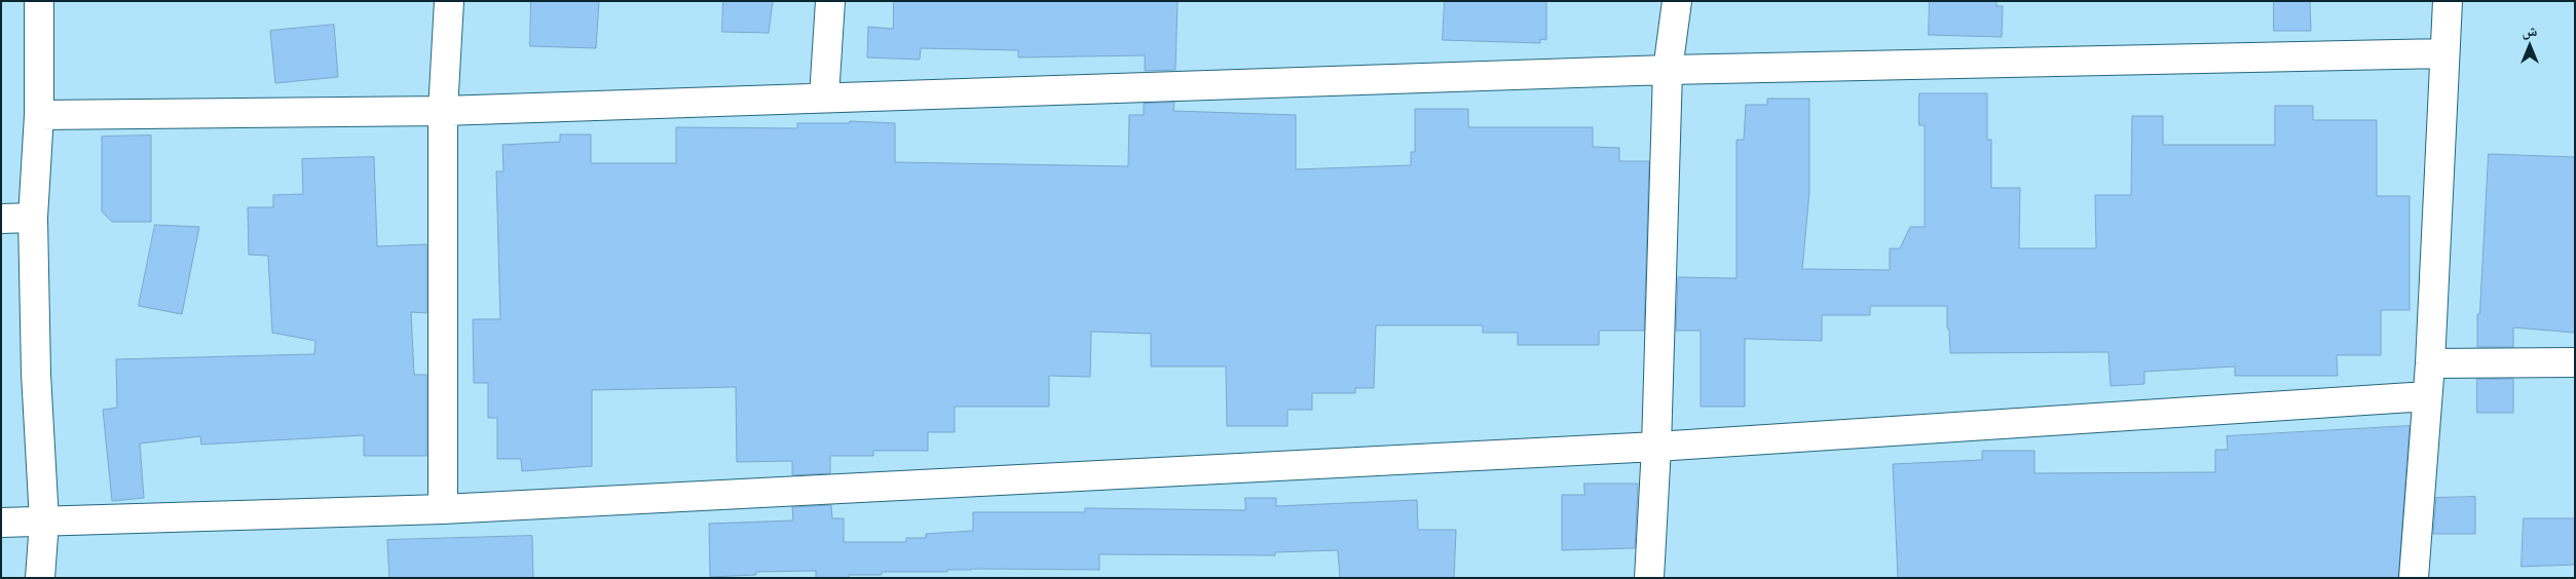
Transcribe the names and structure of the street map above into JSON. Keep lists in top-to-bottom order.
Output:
{
  "north": "top"
}
